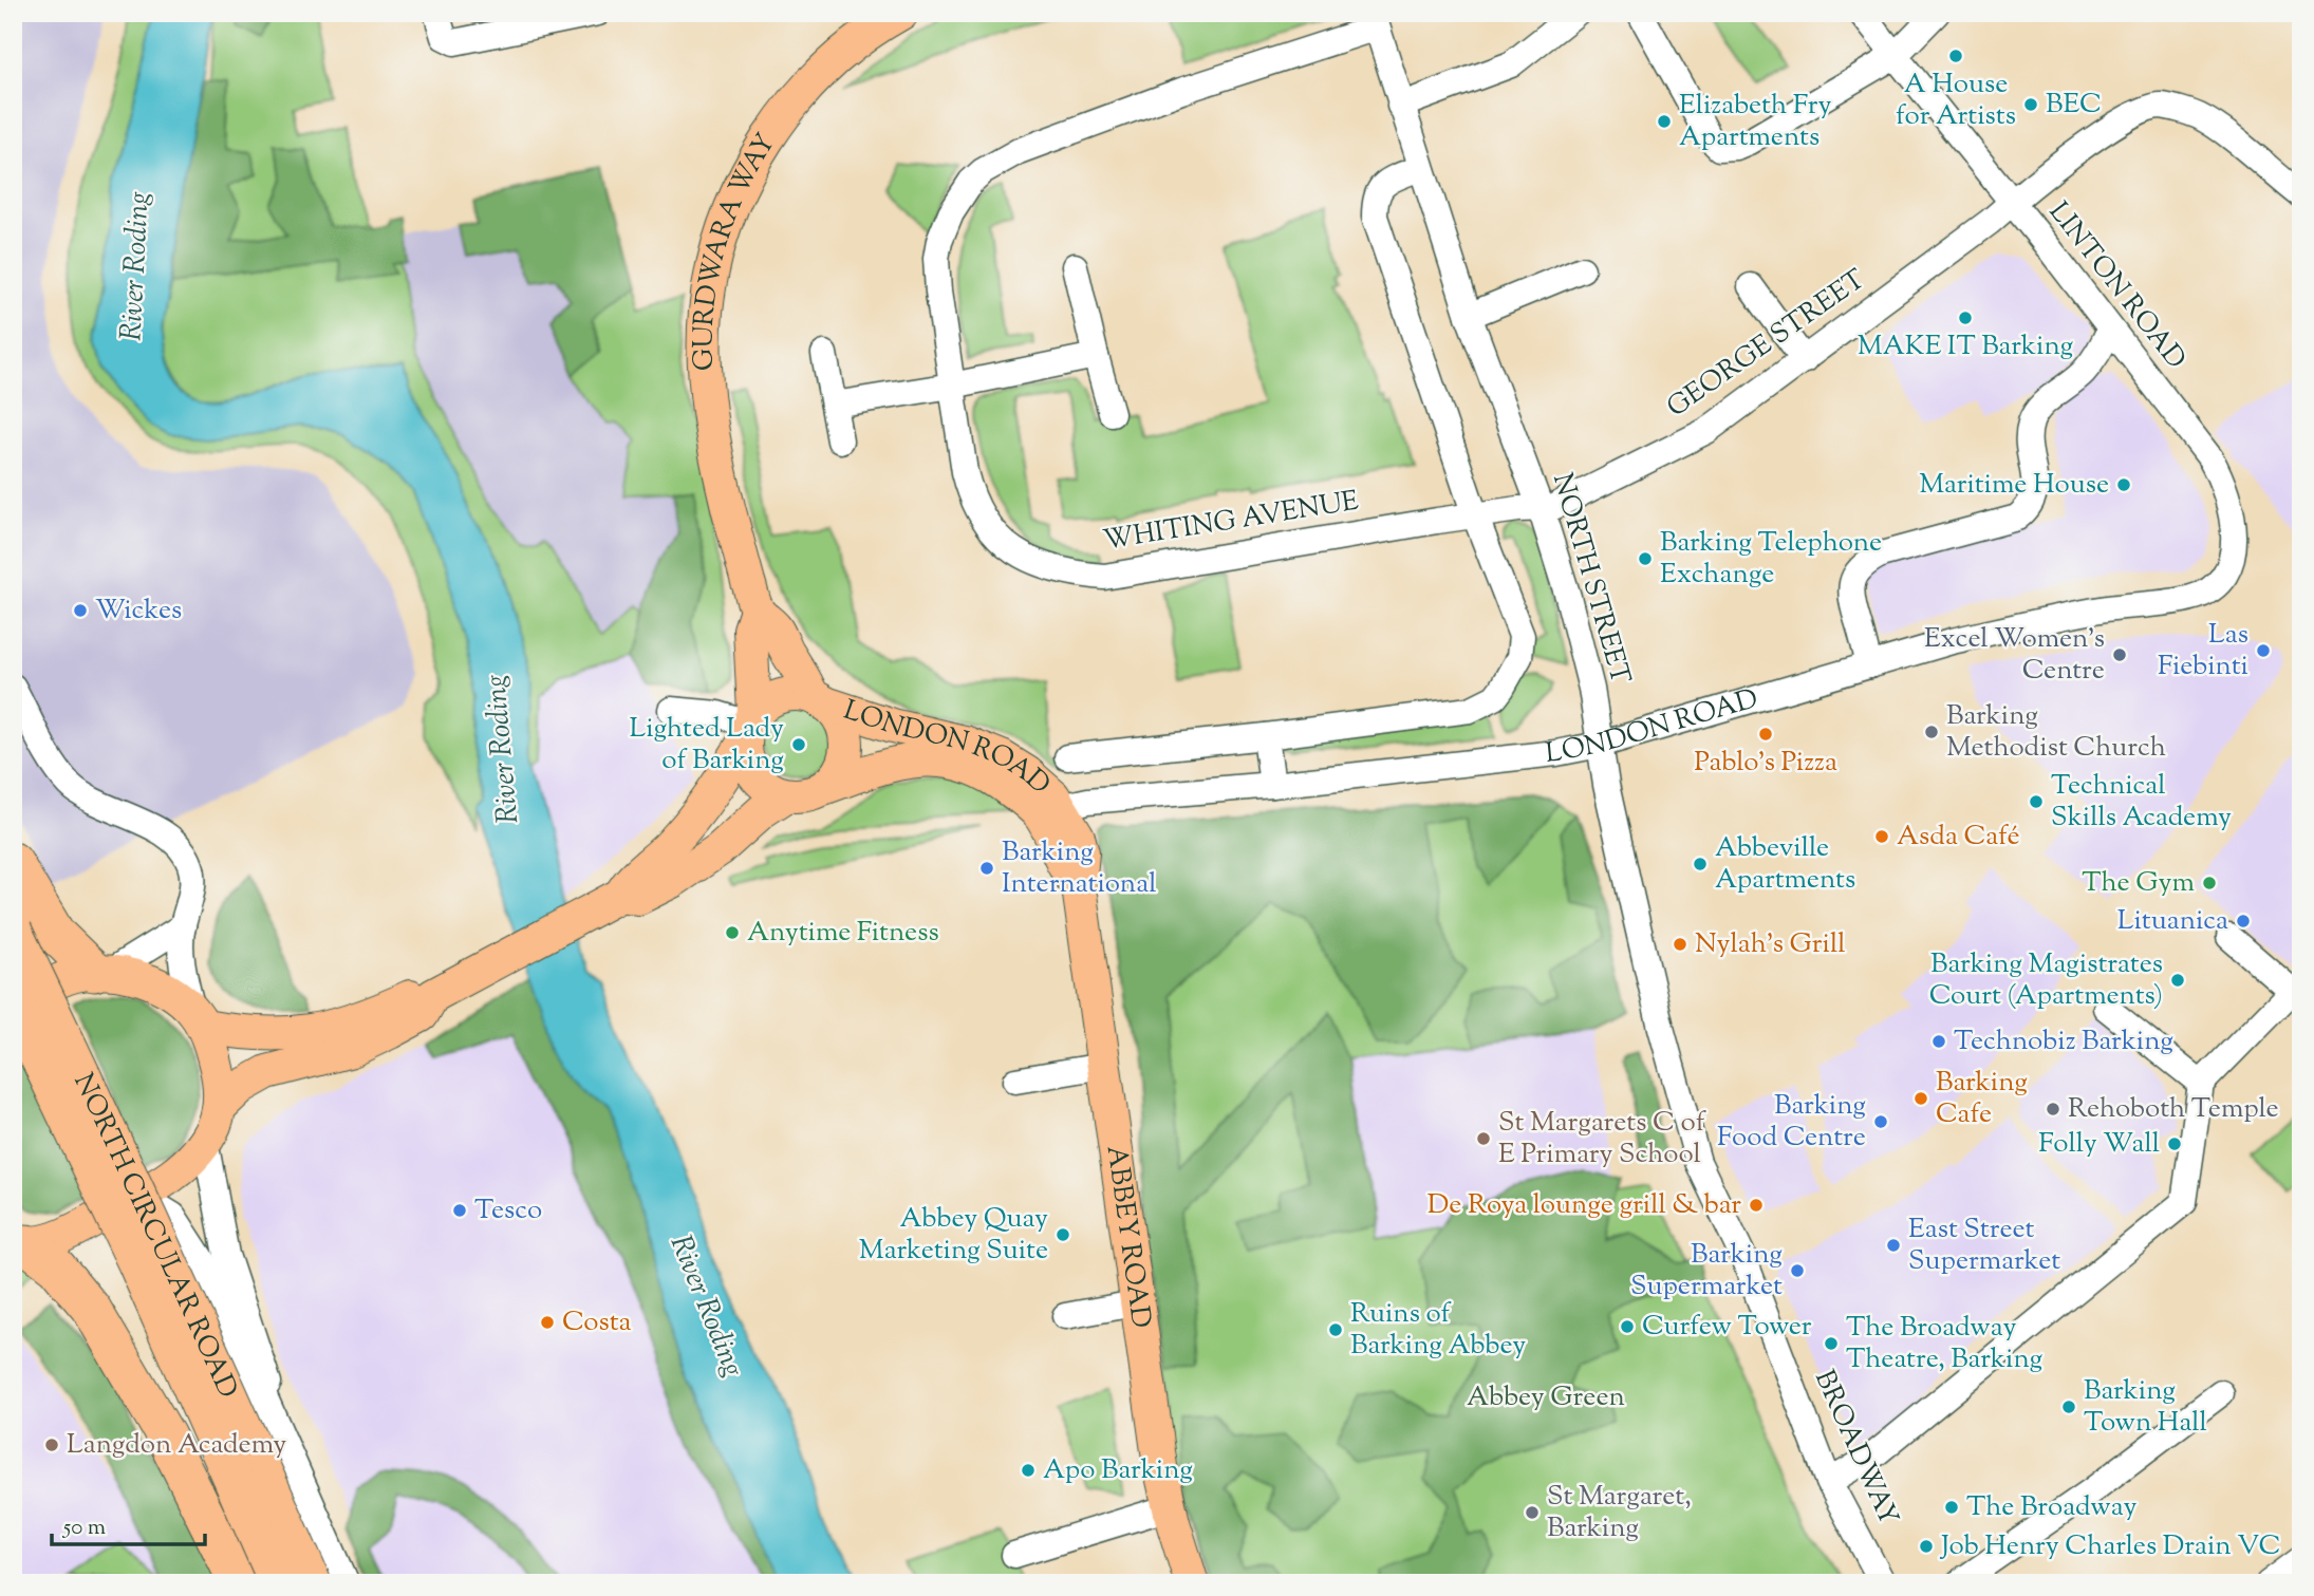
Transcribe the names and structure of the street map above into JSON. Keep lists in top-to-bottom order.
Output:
{
  "streets": {
    "highway": ["NORTH CIRCULAR ROAD"],
    "main road": ["GURDWARA WAY", "LONDON ROAD", "ABBEY ROAD"],
    "street": [
      "LINTON ROAD",
      "GEORGE STREET",
      "WHITING AVENUE",
      "NORTH STREET",
      "BROADWAY"
    ]
  },
  "crossings": [
    ["GURDWARA WAY", "LONDON ROAD"],
    ["LINTON ROAD", "GEORGE STREET"],
    ["LINTON ROAD", "LONDON ROAD"],
    ["GEORGE STREET", "WHITING AVENUE"],
    ["GEORGE STREET", "NORTH STREET"],
    ["WHITING AVENUE", "NORTH STREET"],
    ["NORTH STREET", "LONDON ROAD"],
    ["NORTH STREET", "BROADWAY"],
    ["LONDON ROAD", "ABBEY ROAD"]
  ],
  "water": ["River Roding"],
  "parks": ["Abbey Green"],
  "places": [
    "A House for Artists",
    "BEC",
    "Elizabeth Fry Apartments",
    "MAKE IT Barking",
    "Maritime House",
    "Barking Telephone Exchange",
    "Wickes",
    "Las Fiebinti",
    "Excel Women's Centre",
    "Barking Methodist Church",
    "Pablo's Pizza",
    "Lighted Lady of Barking",
    "Technical Skills Academy",
    "Asda Café",
    "Abbeville Apartments",
    "Barking International",
    "The Gym",
    "Lituanica",
    "Anytime Fitness",
    "Nylah's Grill",
    "Barking Magistrates Court (Apartments)",
    "Technobiz Barking",
    "Barking Cafe",
    "Rehoboth Temple",
    "Barking Food Centre",
    "St Margarets C of E Primary School",
    "Folly Wall",
    "De Roya lounge grill & bar",
    "Tesco",
    "Abbey Quay Marketing Suite",
    "East Street Supermarket",
    "Barking Supermarket",
    "Costa",
    "Curfew Tower",
    "Ruins of Barking Abbey",
    "The Broadway Theatre, Barking",
    "Barking Town Hall",
    "Langdon Academy",
    "Apo Barking",
    "The Broadway",
    "St Margaret, Barking",
    "Job Henry Charles Drain VC"
  ],
  "scale_bar": "50 m"
}
